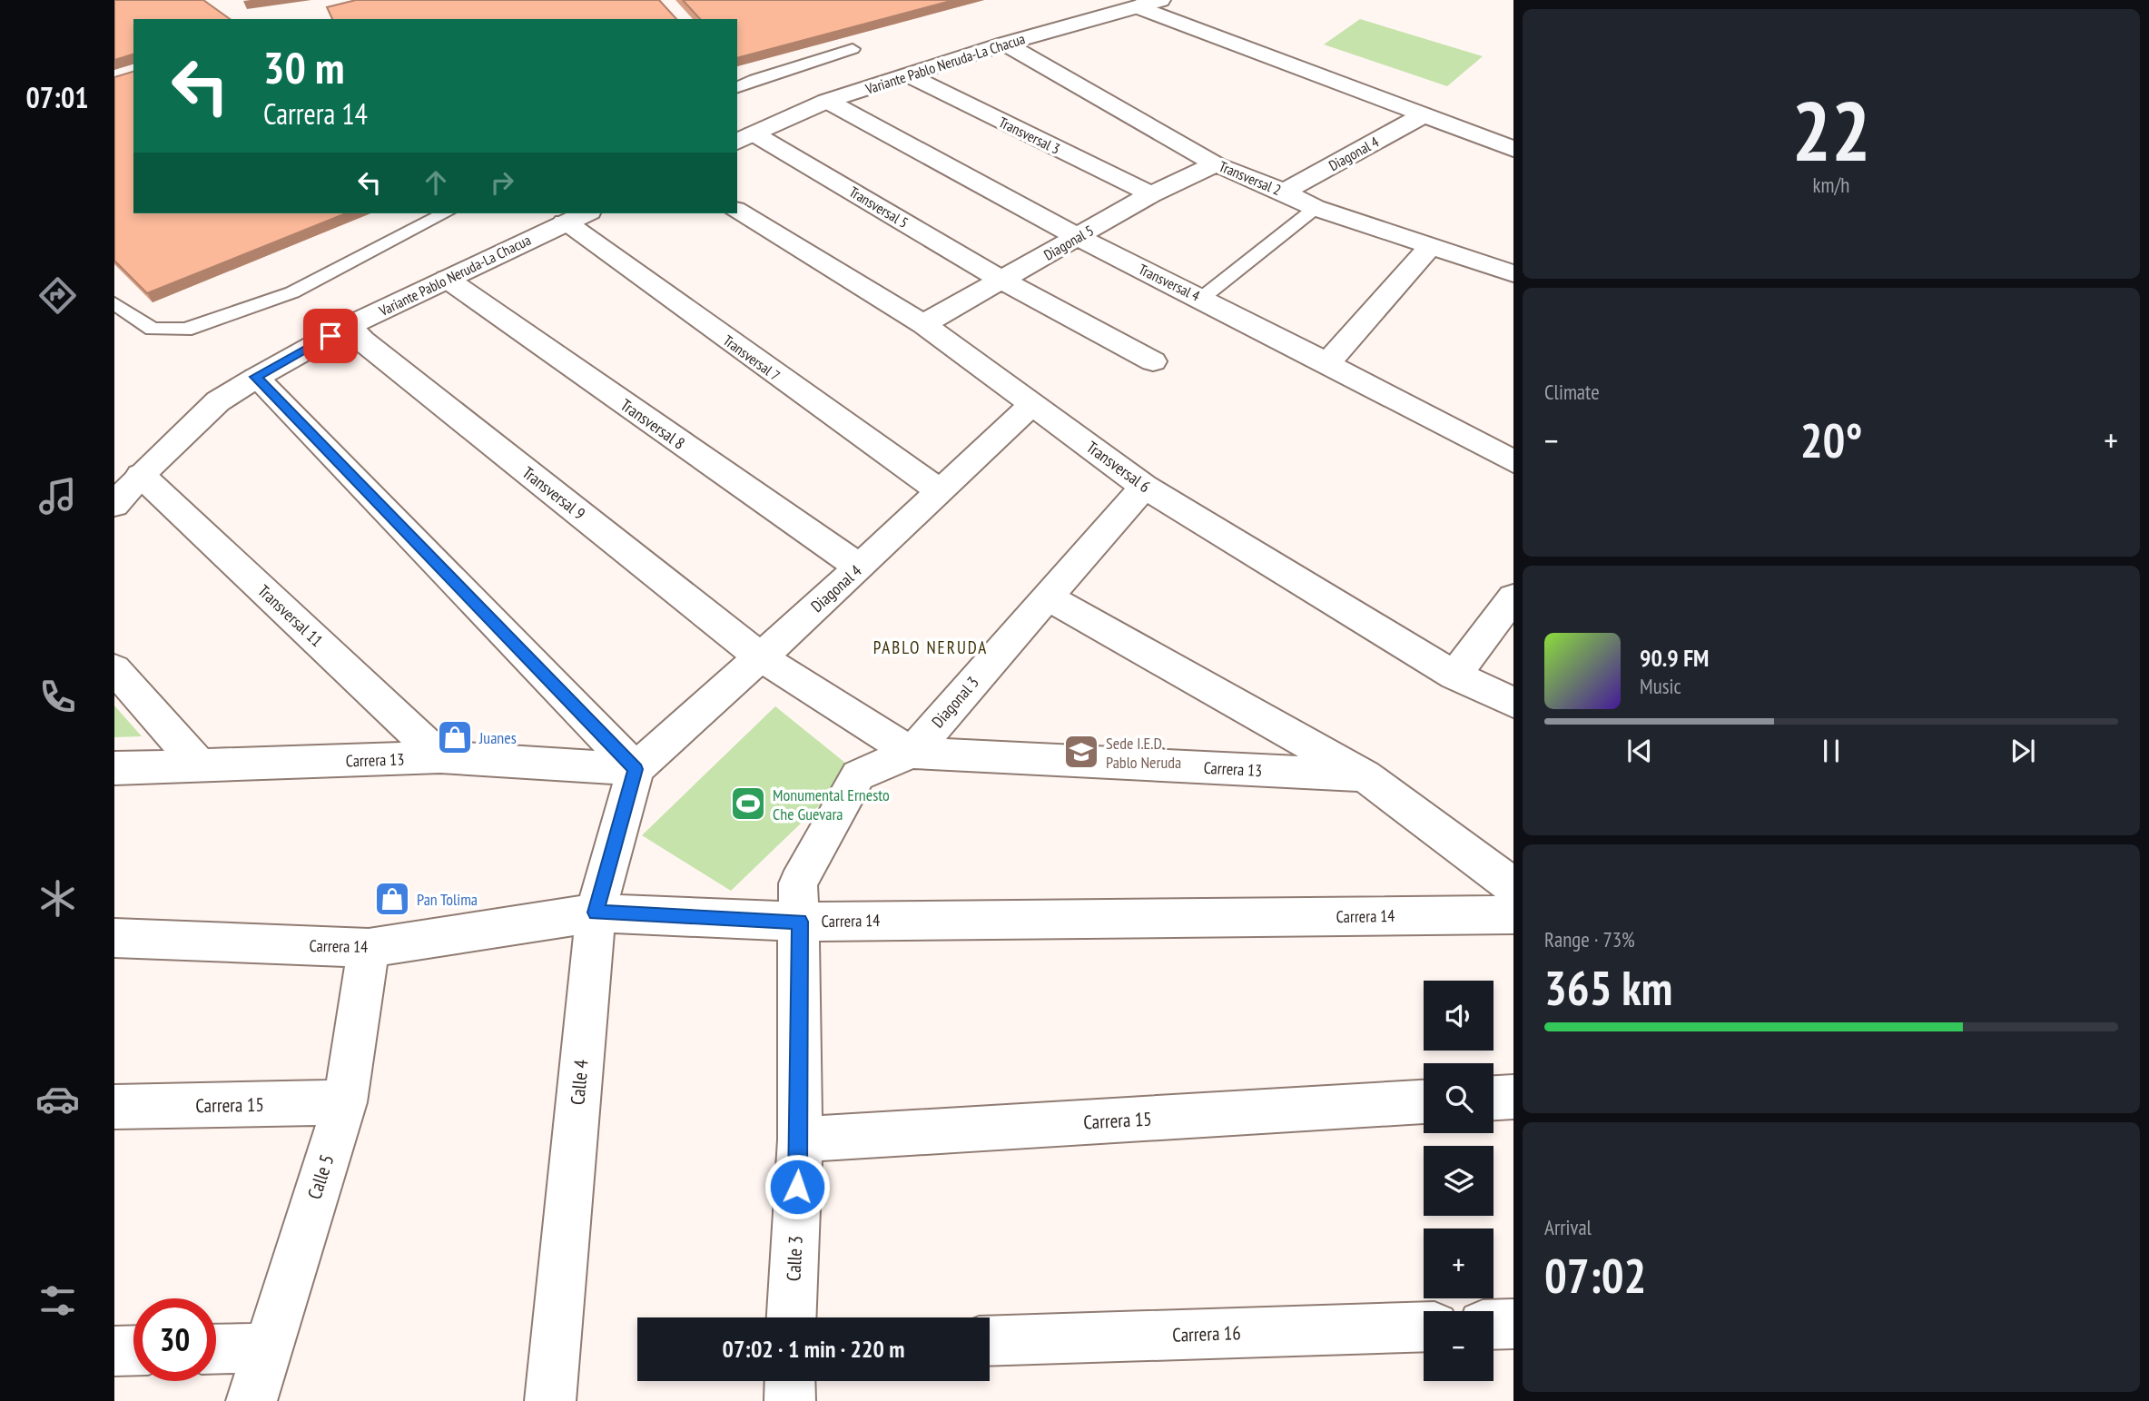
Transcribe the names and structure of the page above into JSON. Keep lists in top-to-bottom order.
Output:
{
  "streets": {
    "street": [
      "Variante Pablo Neruda-La Chacua",
      "Transversal 3",
      "Diagonal 4",
      "Transversal 2",
      "Transversal 5",
      "Diagonal 5",
      "Transversal 4",
      "Transversal 7",
      "Transversal 8",
      "Transversal 6",
      "Transversal 9",
      "Transversal 11",
      "Diagonal 3",
      "Carrera 13",
      "Carrera 14",
      "Calle 4",
      "Carrera 15",
      "Calle 5",
      "Calle 3",
      "Carrera 16"
    ]
  },
  "crossings": [
    ["Variante Pablo Neruda-La Chacua", "Transversal 3"],
    ["Variante Pablo Neruda-La Chacua", "Transversal 2"],
    ["Variante Pablo Neruda-La Chacua", "Transversal 5"],
    ["Variante Pablo Neruda-La Chacua", "Transversal 4"],
    ["Variante Pablo Neruda-La Chacua", "Transversal 7"],
    ["Variante Pablo Neruda-La Chacua", "Transversal 8"],
    ["Variante Pablo Neruda-La Chacua", "Transversal 9"],
    ["Variante Pablo Neruda-La Chacua", "Transversal 11"],
    ["Transversal 3", "Diagonal 5"],
    ["Diagonal 4", "Transversal 2"],
    ["Diagonal 4", "Transversal 7"],
    ["Diagonal 4", "Transversal 8"],
    ["Diagonal 4", "Transversal 6"],
    ["Diagonal 4", "Transversal 9"],
    ["Diagonal 4", "Carrera 13"],
    ["Diagonal 4", "Calle 4"],
    ["Transversal 2", "Diagonal 5"],
    ["Transversal 5", "Diagonal 5"],
    ["Diagonal 5", "Transversal 4"],
    ["Diagonal 5", "Transversal 6"],
    ["Transversal 6", "Diagonal 3"],
    ["Transversal 9", "Diagonal 3"],
    ["Transversal 9", "Carrera 13"],
    ["Transversal 11", "Carrera 13"],
    ["Diagonal 3", "Carrera 13"],
    ["Diagonal 3", "Carrera 14"],
    ["Diagonal 3", "Calle 3"],
    ["Carrera 13", "Calle 4"],
    ["Carrera 14", "Calle 4"],
    ["Carrera 14", "Calle 5"],
    ["Carrera 14", "Calle 3"],
    ["Carrera 15", "Calle 5"],
    ["Carrera 15", "Calle 3"]
  ],
  "districts": ["PABLO NERUDA"],
  "places": {
    "shop": ["Juanes", "Pan Tolima"],
    "school or university": ["Sede I.E.D. Pablo Neruda"],
    "sports": ["Monumental Ernesto Che Guevara"]
  },
  "page": {
    "tabs": "07:01",
    "tile": [
      ["22", "km/h"],
      "Climate",
      ["Range · 73%", "365 km"],
      ["Arrival", "07:02"]
    ],
    "turn": ["30 m", "Carrera 14"],
    "heat": ["−", "20°", "+"],
    "song": ["90.9 FM", "Music"],
    "map_buttons": ["+", "−"],
    "limit": "30",
    "trip": "07:02 · 1 min · 220 m"
  }
}
